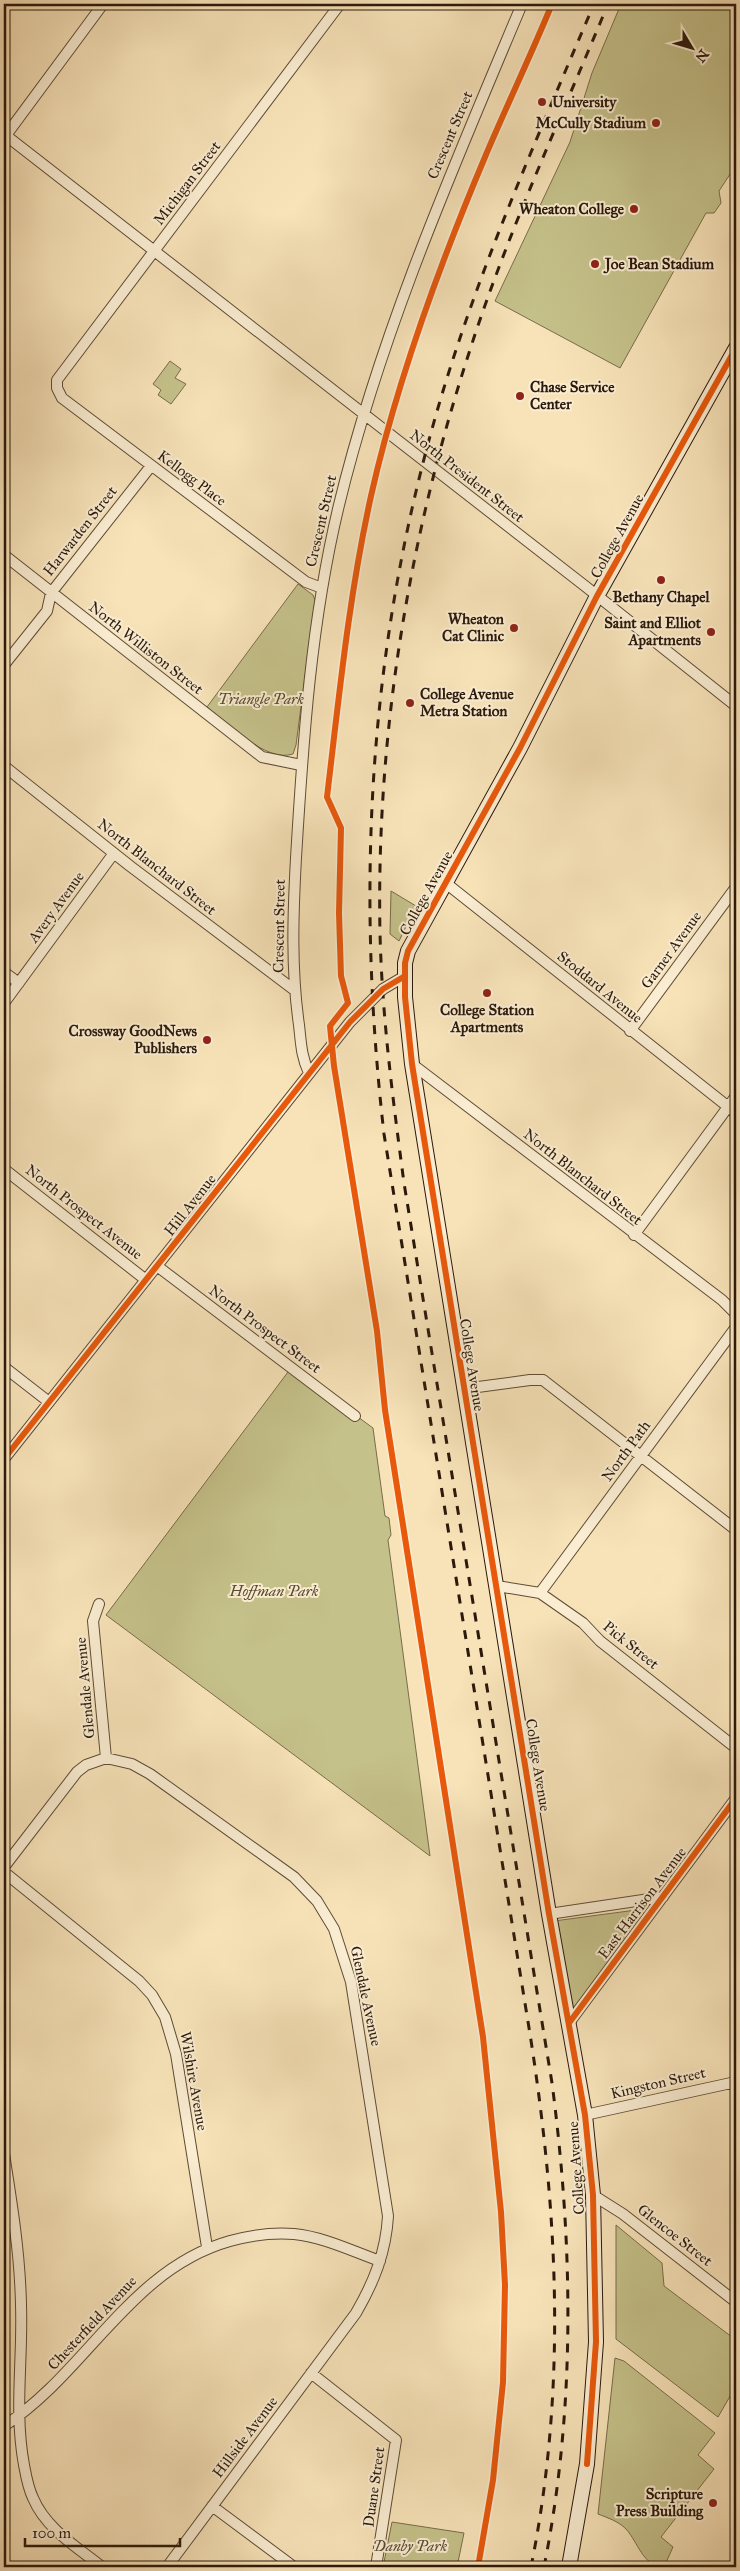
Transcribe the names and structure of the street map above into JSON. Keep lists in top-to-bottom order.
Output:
{
  "streets": {
    "street": [
      "Crescent Street",
      "Michigan Street",
      "North President Street",
      "Kellogg Place",
      "Harwarden Street",
      "College Avenue",
      "North Williston Street",
      "North Blanchard Street",
      "Avery Avenue",
      "Garner Avenue",
      "Stoddard Avenue",
      "Hill Avenue",
      "North Prospect Avenue",
      "North Prospect Street",
      "North Path",
      "Pick Street",
      "Glendale Avenue",
      "East Harrison Avenue",
      "Wilshire Avenue",
      "Kingston Street",
      "Glencoe Street",
      "Chesterfield Avenue",
      "Hillside Avenue",
      "Duane Street"
    ]
  },
  "crossings": [
    ["Crescent Street", "North President Street"],
    ["Crescent Street", "Kellogg Place"],
    ["Crescent Street", "North Williston Street"],
    ["Crescent Street", "North Blanchard Street"],
    ["Crescent Street", "Hill Avenue"],
    ["Michigan Street", "North President Street"],
    ["Michigan Street", "Kellogg Place"],
    ["North President Street", "College Avenue"],
    ["Kellogg Place", "Harwarden Street"],
    ["Harwarden Street", "North Williston Street"],
    ["College Avenue", "North Blanchard Street"],
    ["College Avenue", "Stoddard Avenue"],
    ["College Avenue", "Hill Avenue"],
    ["College Avenue", "Pick Street"],
    ["College Avenue", "East Harrison Avenue"],
    ["College Avenue", "Kingston Street"],
    ["College Avenue", "Glencoe Street"],
    ["North Blanchard Street", "Avery Avenue"],
    ["Garner Avenue", "Stoddard Avenue"],
    ["Hill Avenue", "North Prospect Avenue"],
    ["Hill Avenue", "North Prospect Street"],
    ["North Path", "Pick Street"],
    ["Glendale Avenue", "Chesterfield Avenue"],
    ["Glendale Avenue", "Hillside Avenue"],
    ["Wilshire Avenue", "Chesterfield Avenue"],
    ["Hillside Avenue", "Duane Street"]
  ],
  "parks": ["Triangle Park", "Hoffman Park", "Danby Park"],
  "places": [
    "University",
    "McCully Stadium",
    "Wheaton College",
    "Joe Bean Stadium",
    "Chase Service Center",
    "Bethany Chapel",
    "Wheaton Cat Clinic",
    "Saint and Elliot Apartments",
    "College Avenue Metra Station",
    "College Station Apartments",
    "Crossway GoodNews Publishers",
    "Scripture Press Building"
  ],
  "scale_bar": "100 m",
  "north": "bottom right"
}
